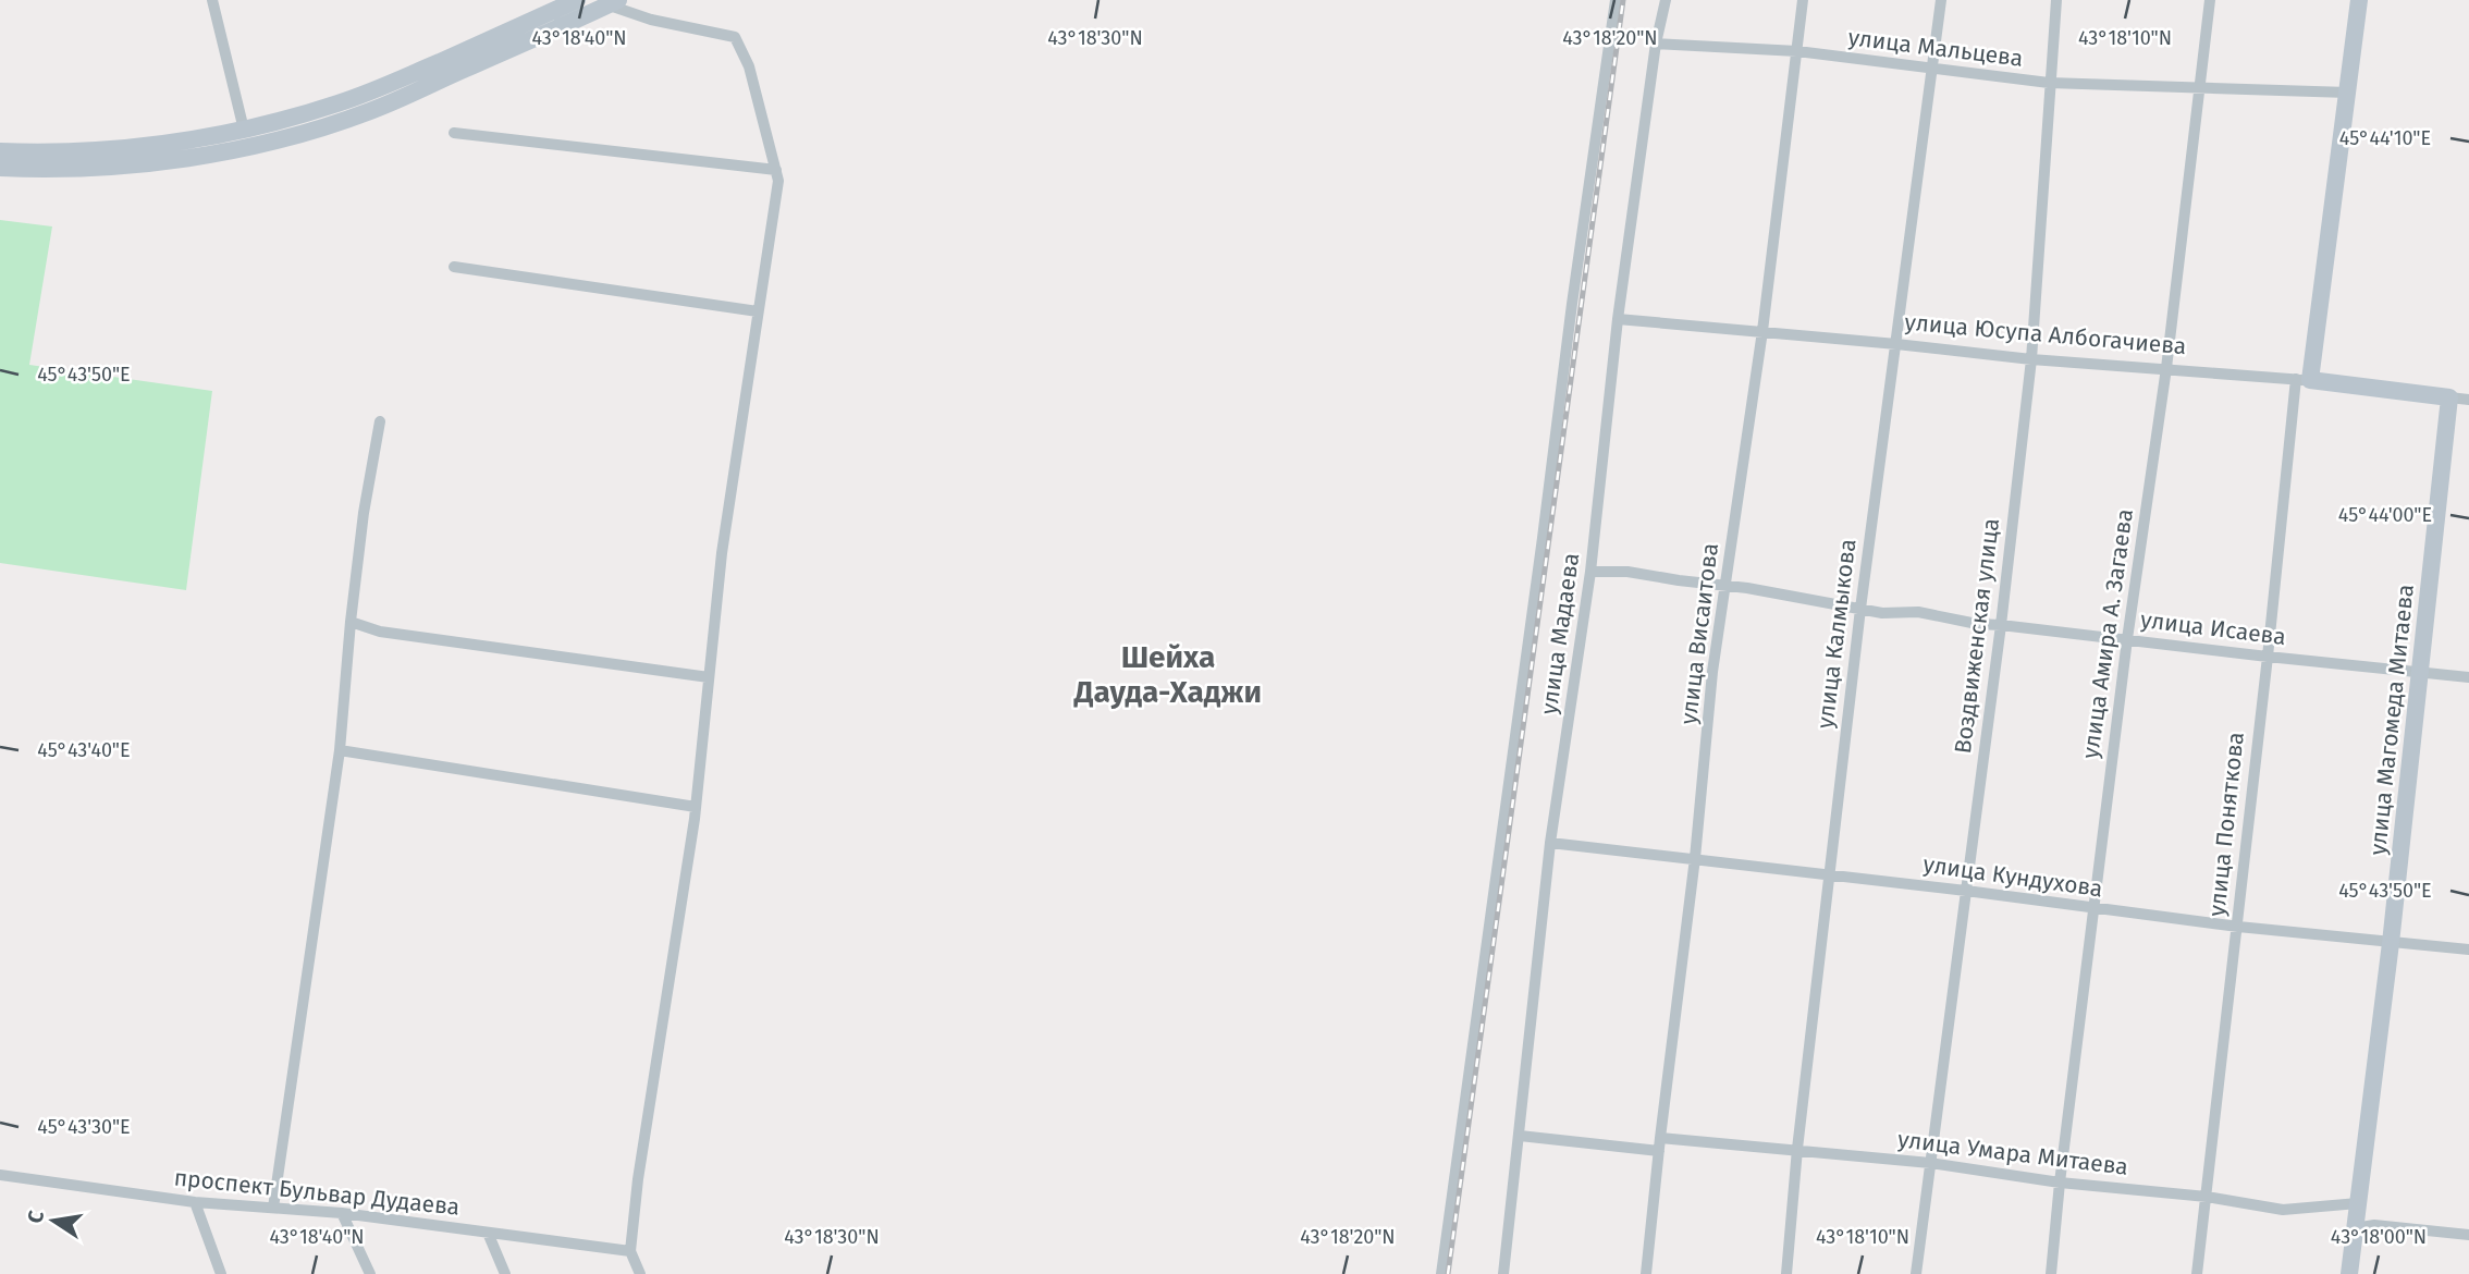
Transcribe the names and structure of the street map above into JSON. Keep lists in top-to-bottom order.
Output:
{
  "streets": {
    "street": [
      "улица Мальцева",
      "улица Юсупа Албогачиева",
      "улица Исаева",
      "улица Мадаева",
      "улица Висаитова",
      "улица Калмыкова",
      "улица Амира А. Загаева",
      "Воздвиженская улица",
      "улица Магомеда Митаева",
      "улица Поняткова",
      "улица Кундухова",
      "улица Умара Митаева",
      "проспект Бульвар Дудаева"
    ]
  },
  "crossings": [
    ["улица Мальцева", "улица Мадаева"],
    ["улица Мальцева", "улица Висаитова"],
    ["улица Мальцева", "улица Калмыкова"],
    ["улица Мальцева", "улица Амира А. Загаева"],
    ["улица Мальцева", "Воздвиженская улица"],
    ["улица Мальцева", "улица Поняткова"],
    ["улица Юсупа Албогачиева", "улица Мадаева"],
    ["улица Юсупа Албогачиева", "улица Висаитова"],
    ["улица Юсупа Албогачиева", "улица Калмыкова"],
    ["улица Юсупа Албогачиева", "улица Амира А. Загаева"],
    ["улица Юсупа Албогачиева", "Воздвиженская улица"],
    ["улица Юсупа Албогачиева", "улица Магомеда Митаева"],
    ["улица Юсупа Албогачиева", "улица Поняткова"],
    ["улица Исаева", "улица Мадаева"],
    ["улица Исаева", "улица Висаитова"],
    ["улица Исаева", "улица Калмыкова"],
    ["улица Исаева", "улица Амира А. Загаева"],
    ["улица Исаева", "Воздвиженская улица"],
    ["улица Исаева", "улица Магомеда Митаева"],
    ["улица Исаева", "улица Поняткова"],
    ["улица Мадаева", "улица Кундухова"],
    ["улица Висаитова", "улица Кундухова"],
    ["улица Висаитова", "улица Умара Митаева"],
    ["улица Калмыкова", "улица Кундухова"],
    ["улица Калмыкова", "улица Умара Митаева"],
    ["улица Амира А. Загаева", "улица Кундухова"],
    ["улица Амира А. Загаева", "улица Умара Митаева"],
    ["Воздвиженская улица", "улица Кундухова"],
    ["Воздвиженская улица", "улица Умара Митаева"],
    ["улица Магомеда Митаева", "улица Кундухова"],
    ["улица Магомеда Митаева", "улица Умара Митаева"],
    ["улица Поняткова", "улица Кундухова"],
    ["улица Поняткова", "улица Умара Митаева"]
  ],
  "districts": ["Шейха Дауда-Хаджи"],
  "north": "left",
  "coordinates": [
    "43°18'40\"N",
    "43°18'30\"N",
    "43°18'20\"N",
    "43°18'10\"N",
    "45°44'10\"E",
    "45°43'50\"E",
    "45°44'00\"E",
    "45°43'40\"E",
    "45°43'30\"E",
    "43°18'00\"N"
  ]
}
